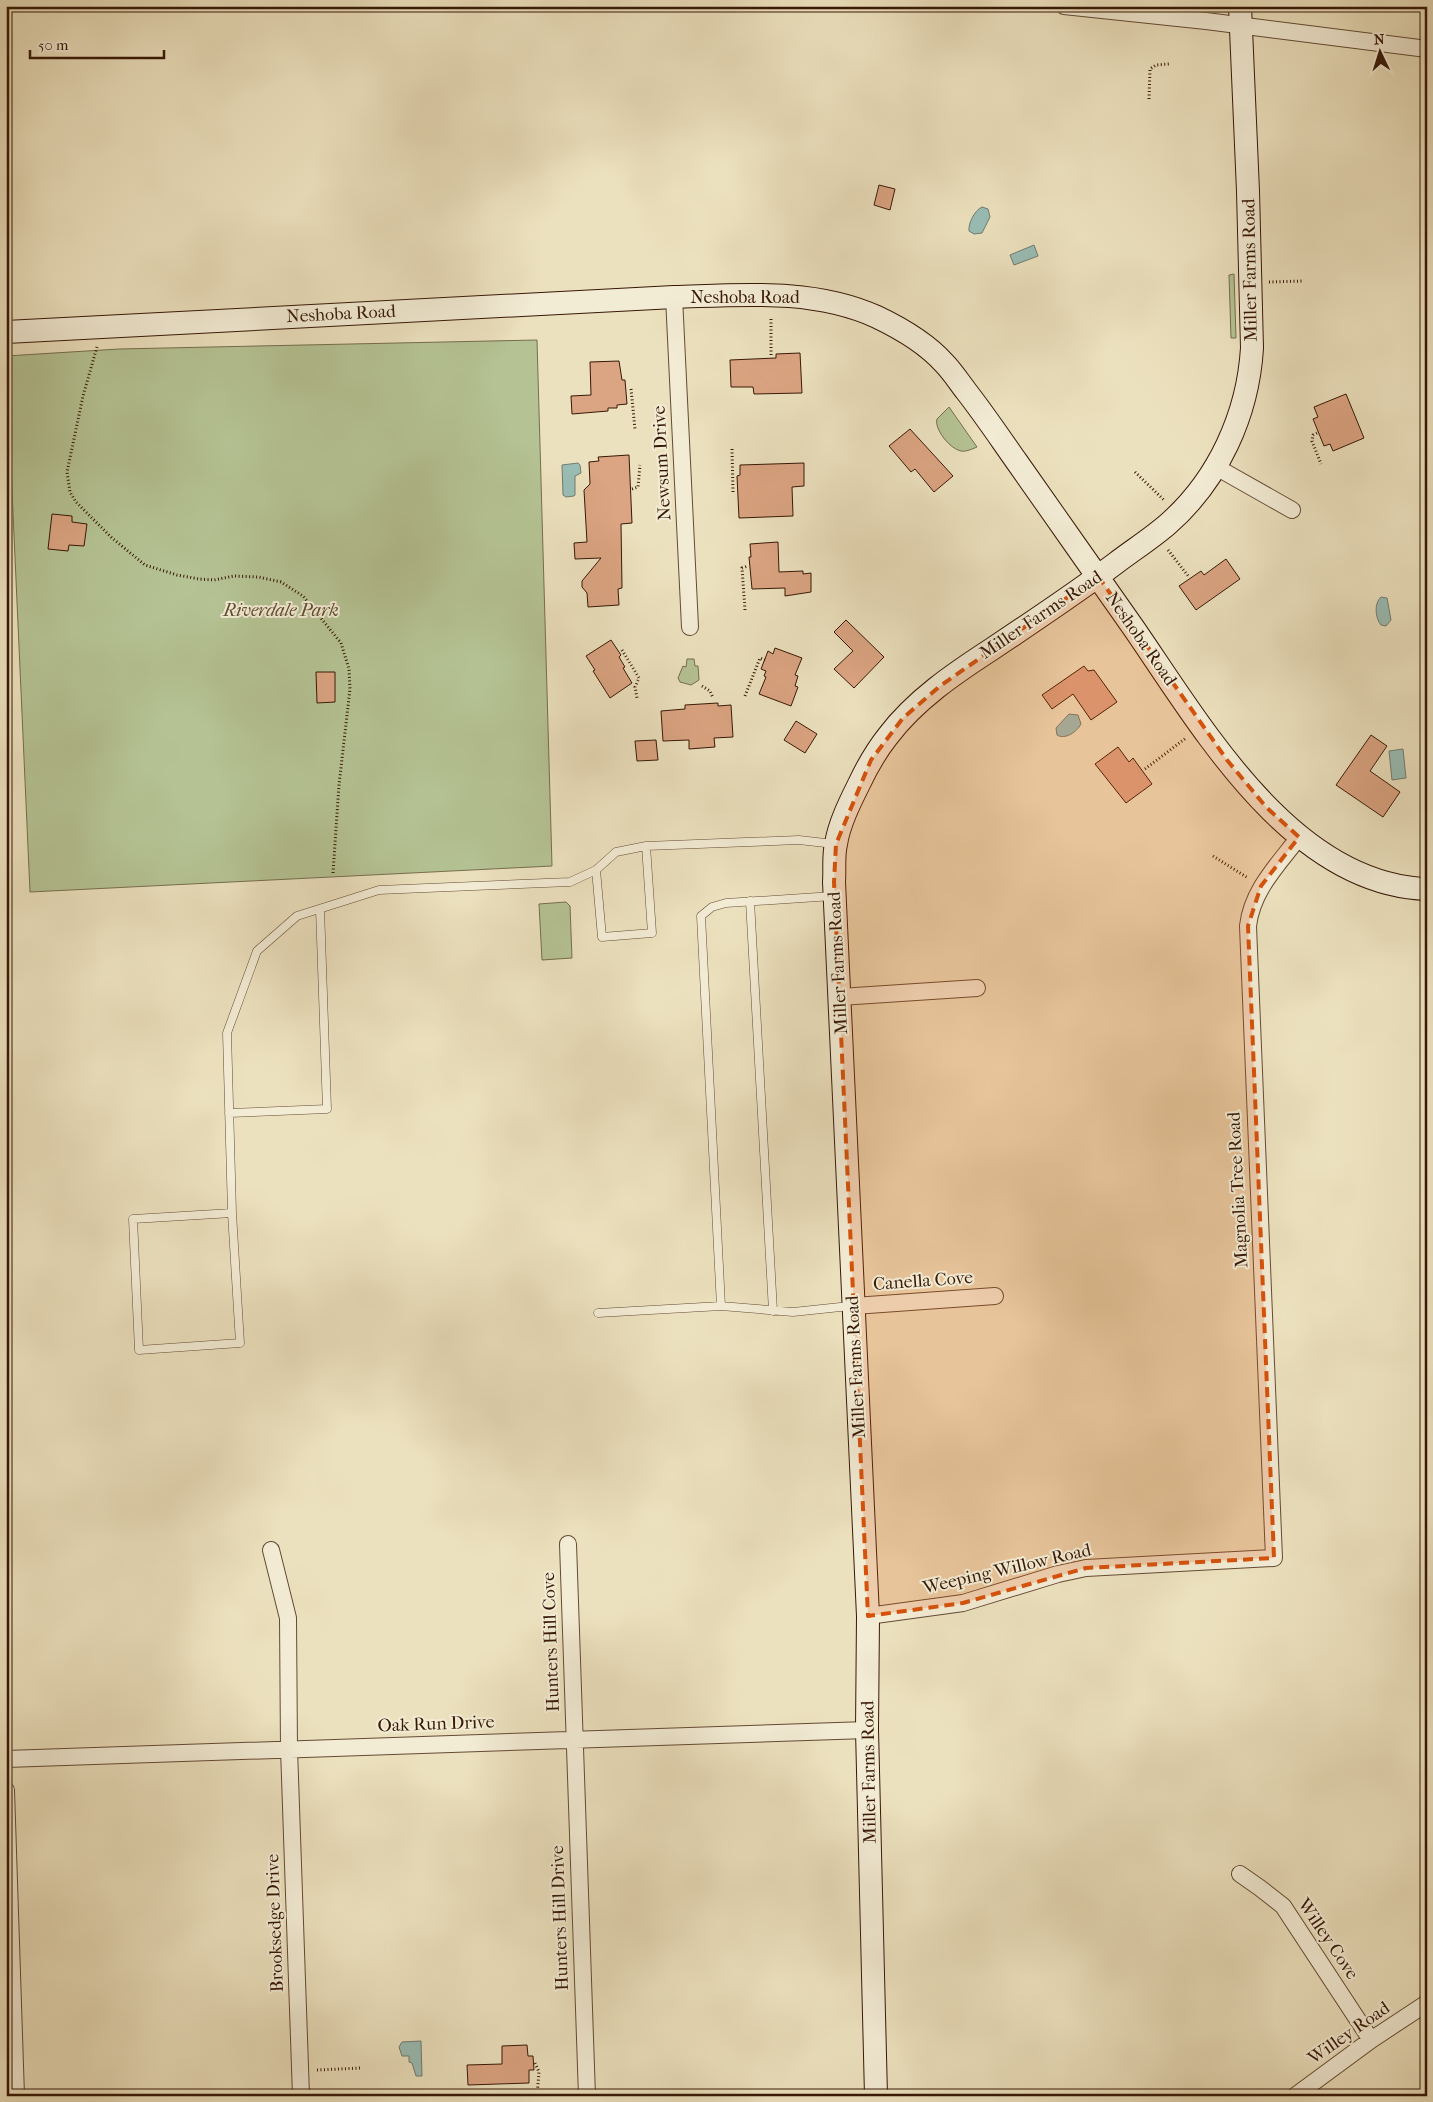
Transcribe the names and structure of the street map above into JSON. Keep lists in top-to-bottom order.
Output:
{
  "streets": {
    "street": [
      "Miller Farms Road",
      "Neshoba Road",
      "Newsum Drive",
      "Magnolia Tree Road",
      "Canella Cove",
      "Weeping Willow Road",
      "Hunters Hill Cove",
      "Oak Run Drive",
      "Hunters Hill Drive",
      "Brooksedge Drive",
      "Willey Cove",
      "Willey Road"
    ]
  },
  "crossings": [
    ["Miller Farms Road", "Neshoba Road"],
    ["Miller Farms Road", "Canella Cove"],
    ["Miller Farms Road", "Weeping Willow Road"],
    ["Miller Farms Road", "Oak Run Drive"],
    ["Neshoba Road", "Newsum Drive"],
    ["Neshoba Road", "Magnolia Tree Road"],
    ["Magnolia Tree Road", "Weeping Willow Road"],
    ["Hunters Hill Cove", "Oak Run Drive"],
    ["Hunters Hill Cove", "Hunters Hill Drive"],
    ["Oak Run Drive", "Hunters Hill Drive"],
    ["Oak Run Drive", "Brooksedge Drive"],
    ["Willey Cove", "Willey Road"]
  ],
  "parks": ["Riverdale Park"],
  "scale_bar": "50 m",
  "north": "top"
}
